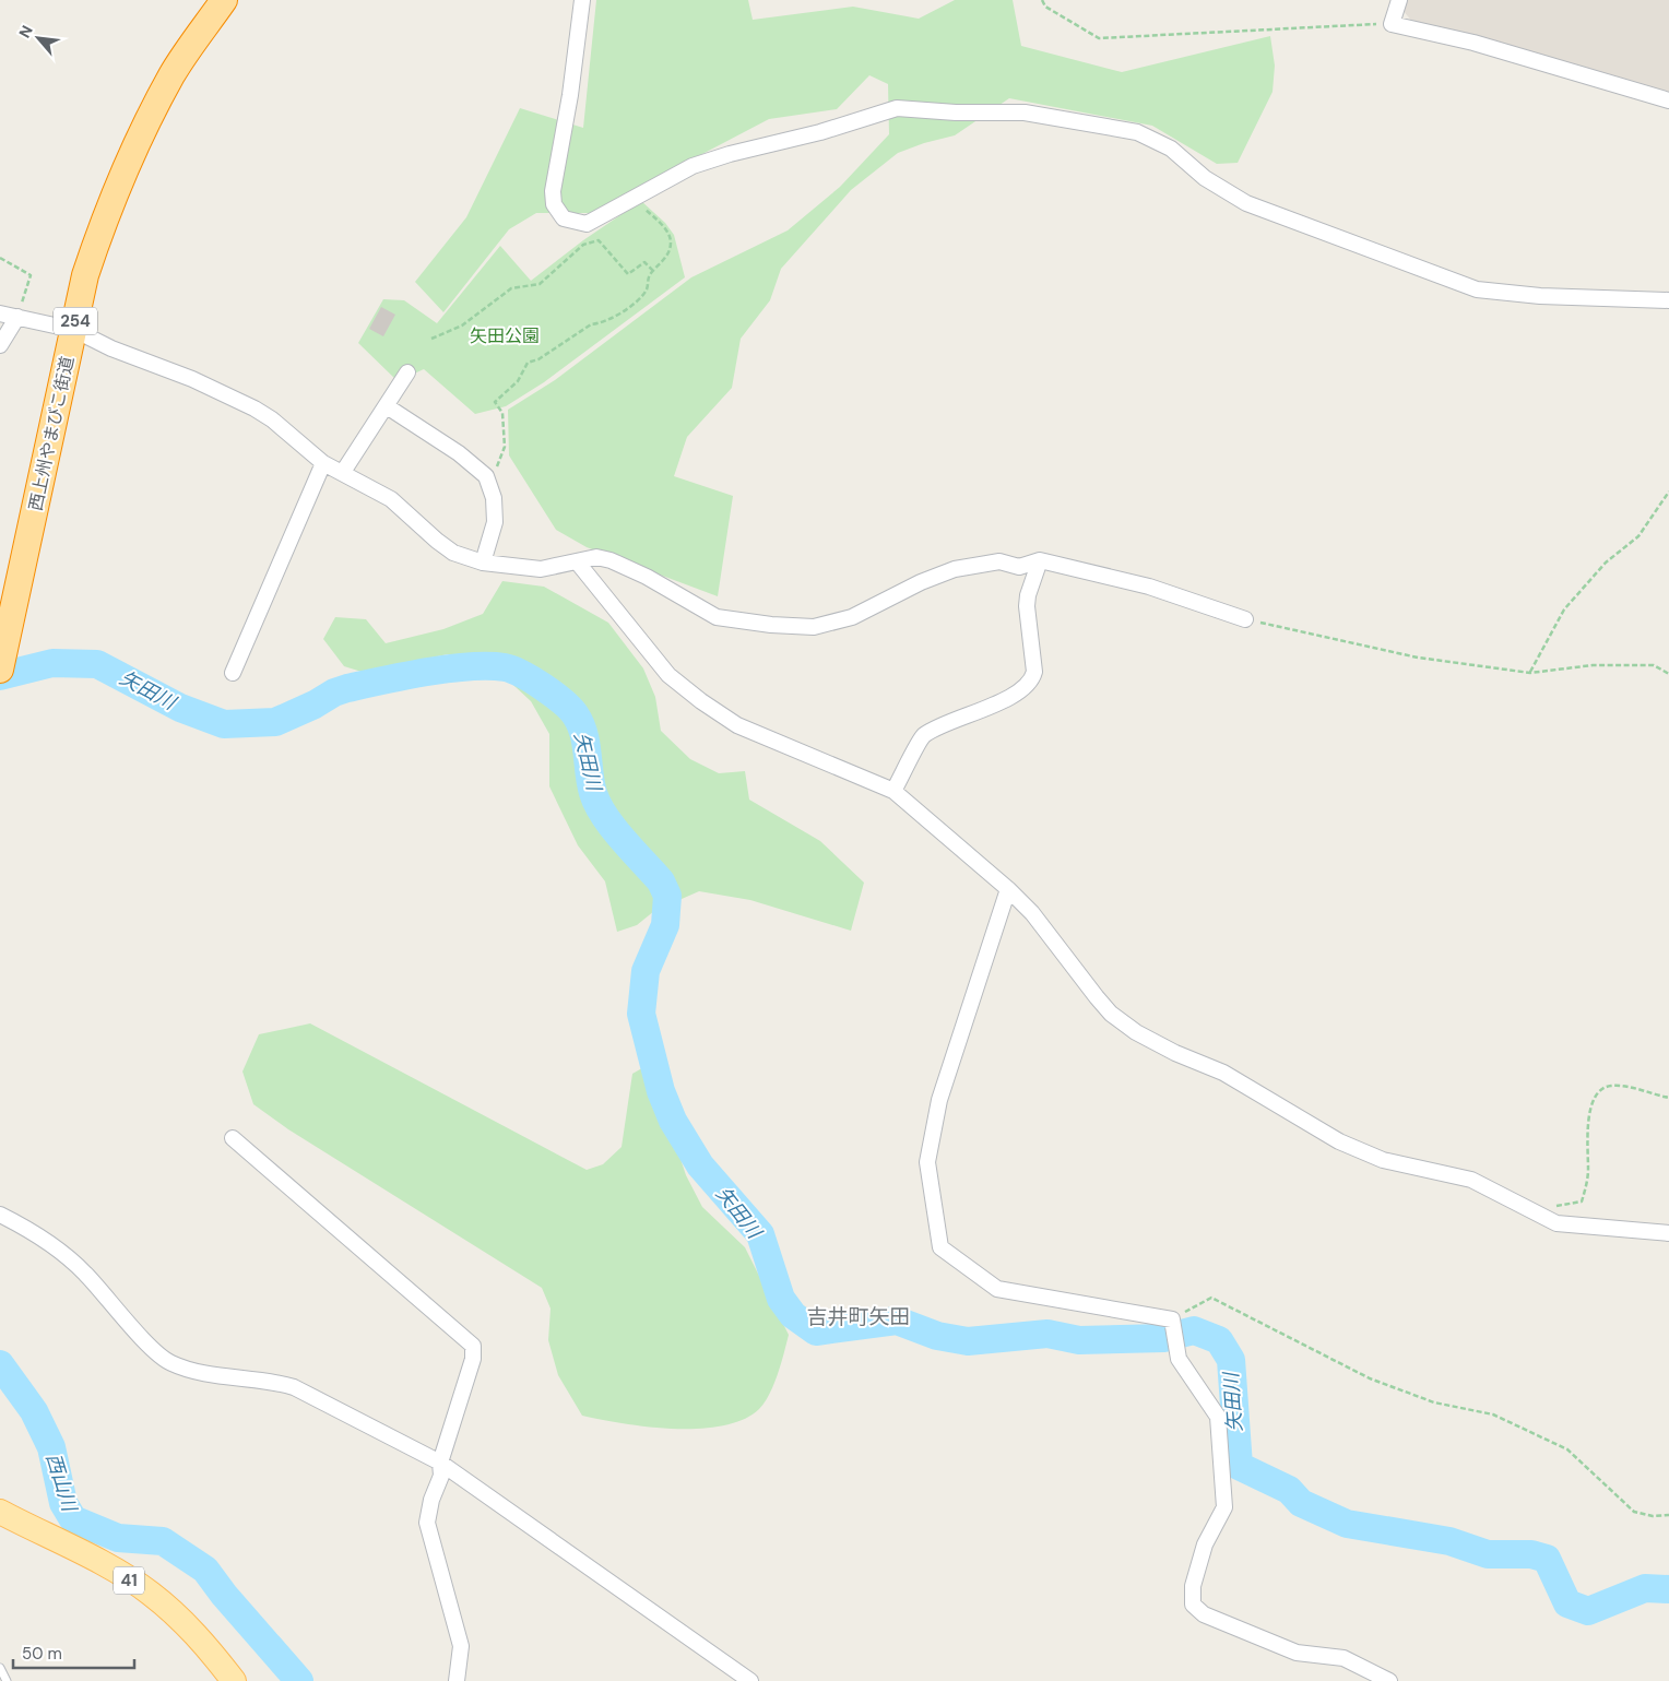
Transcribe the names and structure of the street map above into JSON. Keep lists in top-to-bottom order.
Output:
{
  "streets": {
    "highway": ["254", "西上州やまびこ街道"],
    "main road": ["41"]
  },
  "districts": ["吉井町矢田"],
  "water": ["矢田川", "西山川"],
  "parks": ["矢田公園"],
  "scale_bar": "50 m",
  "north": "top left"
}
